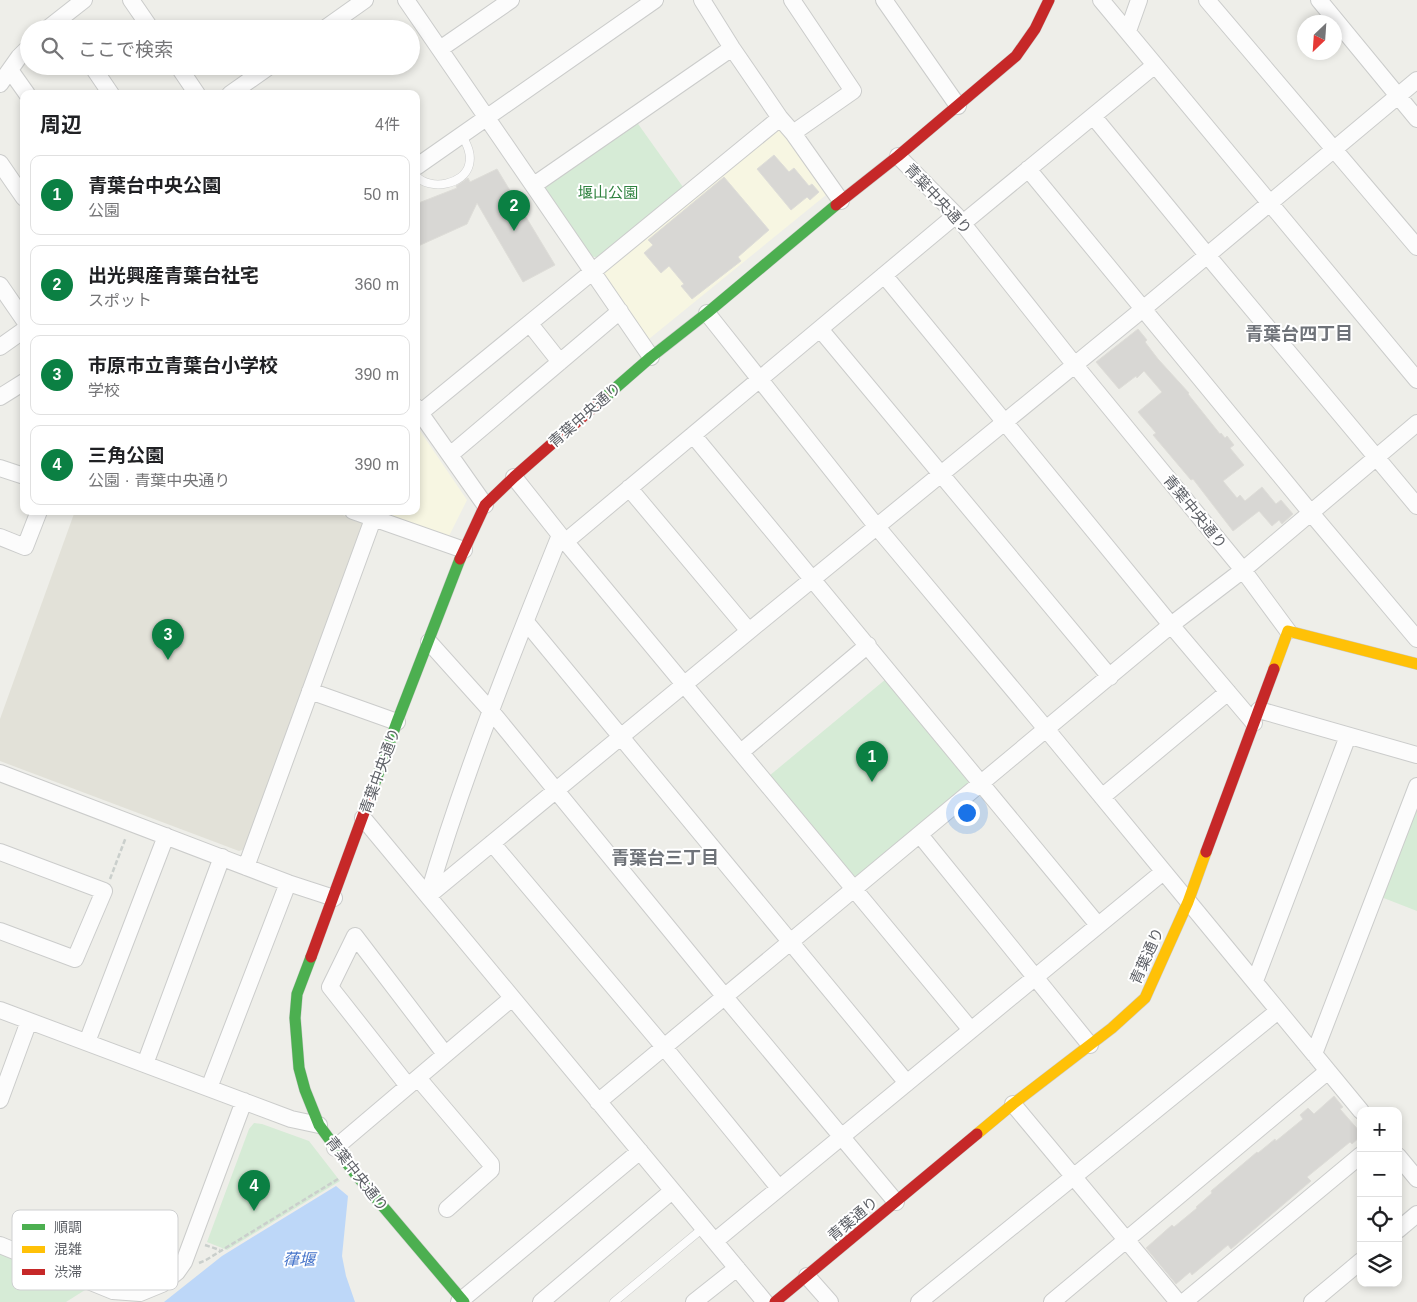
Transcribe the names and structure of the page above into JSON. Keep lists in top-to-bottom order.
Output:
{
  "streets": {
    "street": ["青葉中央通り", "青葉通り"]
  },
  "crossings": [
    ["青葉中央通り", "青葉通り"]
  ],
  "districts": ["青葉台四丁目", "青葉台三丁目"],
  "water": ["葎堰"],
  "parks": ["堰山公園"],
  "legend": ["順調", "混雑", "渋滞"],
  "north": "bottom left",
  "page": {
    "search": "ここで検索",
    "heading": ["周辺", "4件"],
    "list": [
      {
        "mark": "1",
        "name": "青葉台中央公園",
        "note": "公園",
        "value": "50 m"
      },
      {
        "mark": "2",
        "name": "出光興産青葉台社宅",
        "note": "スポット",
        "value": "360 m"
      },
      {
        "mark": "3",
        "name": "市原市立青葉台小学校",
        "note": "学校",
        "value": "390 m"
      },
      {
        "mark": "4",
        "name": "三角公園",
        "note": "公園 · 青葉中央通り",
        "value": "390 m"
      }
    ],
    "pins": [
      "2",
      "3",
      "1",
      "4"
    ],
    "map_buttons": ["+", "−"]
  }
}
